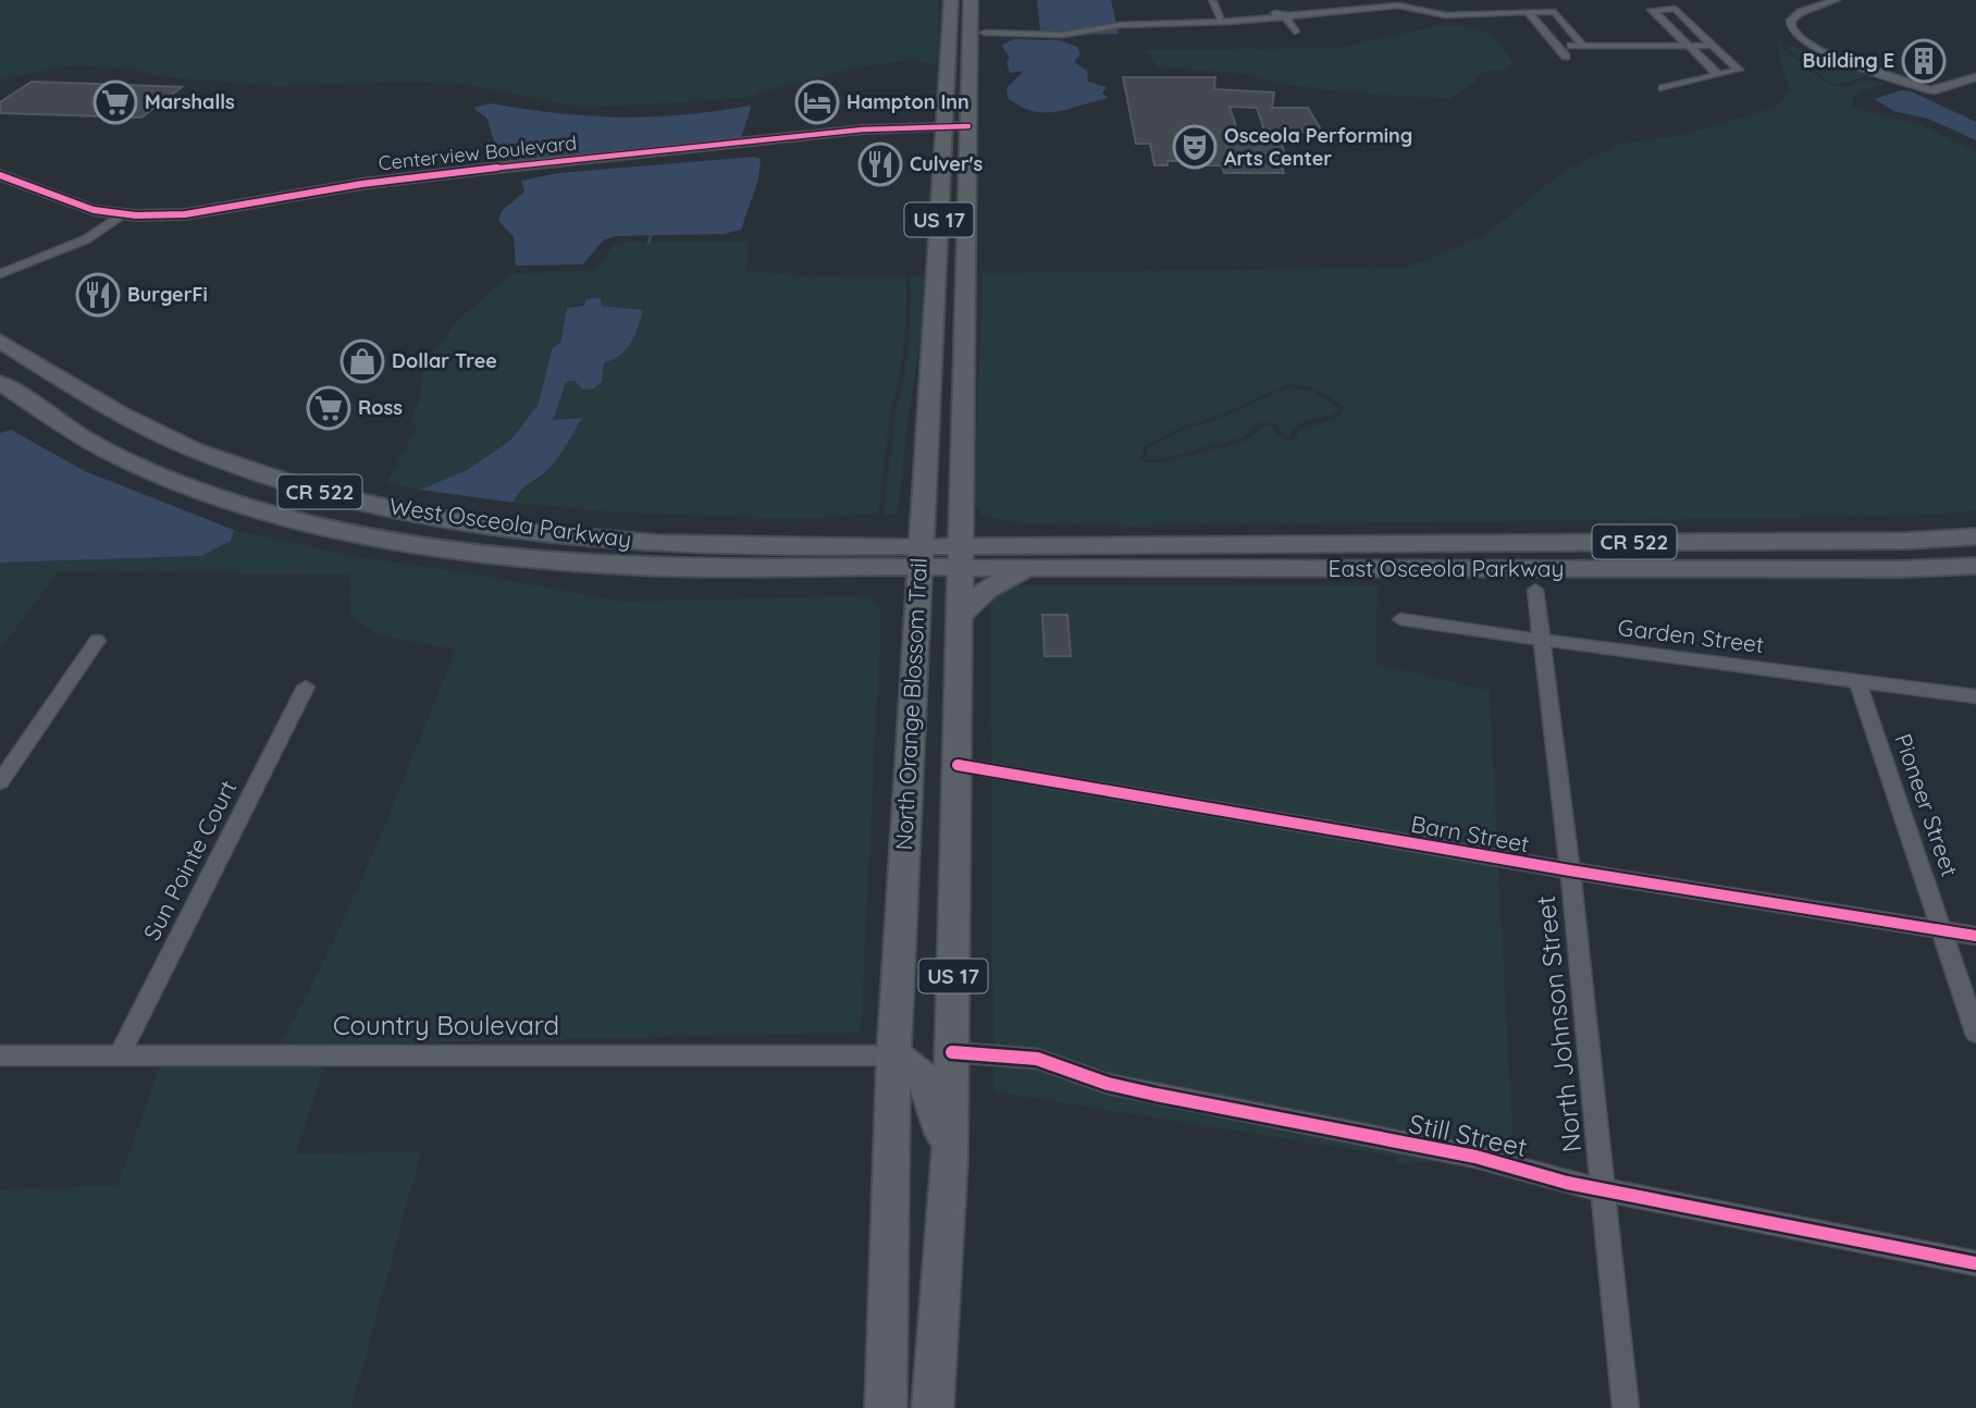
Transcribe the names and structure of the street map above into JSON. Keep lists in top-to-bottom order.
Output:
{
  "streets": {
    "main road": [
      "US 17",
      "CR 522",
      "West Osceola Parkway",
      "East Osceola Parkway",
      "North Orange Blossom Trail"
    ],
    "street": [
      "Centerview Boulevard",
      "Garden Street",
      "Pioneer Street",
      "Barn Street",
      "Sun Pointe Court",
      "North Johnson Street",
      "Country Boulevard",
      "Still Street"
    ]
  },
  "crossings": [
    ["Centerview Boulevard", "North Orange Blossom Trail"],
    ["CR 522", "West Osceola Parkway"],
    ["CR 522", "East Osceola Parkway"],
    ["CR 522", "North Orange Blossom Trail"],
    ["West Osceola Parkway", "North Orange Blossom Trail"],
    ["East Osceola Parkway", "North Orange Blossom Trail"],
    ["Garden Street", "Pioneer Street"],
    ["Garden Street", "North Johnson Street"],
    ["North Orange Blossom Trail", "Barn Street"],
    ["North Orange Blossom Trail", "Country Boulevard"],
    ["North Orange Blossom Trail", "Still Street"],
    ["Pioneer Street", "Barn Street"],
    ["Barn Street", "North Johnson Street"],
    ["Sun Pointe Court", "Country Boulevard"],
    ["North Johnson Street", "Still Street"]
  ],
  "places": {
    "building": ["Building E"],
    "supermarket": ["Marshalls", "Ross"],
    "hotel": ["Hampton Inn"],
    "theatre": ["Osceola Performing Arts Center"],
    "restaurant": ["Culver's", "BurgerFi"],
    "shop": ["Dollar Tree"]
  }
}
